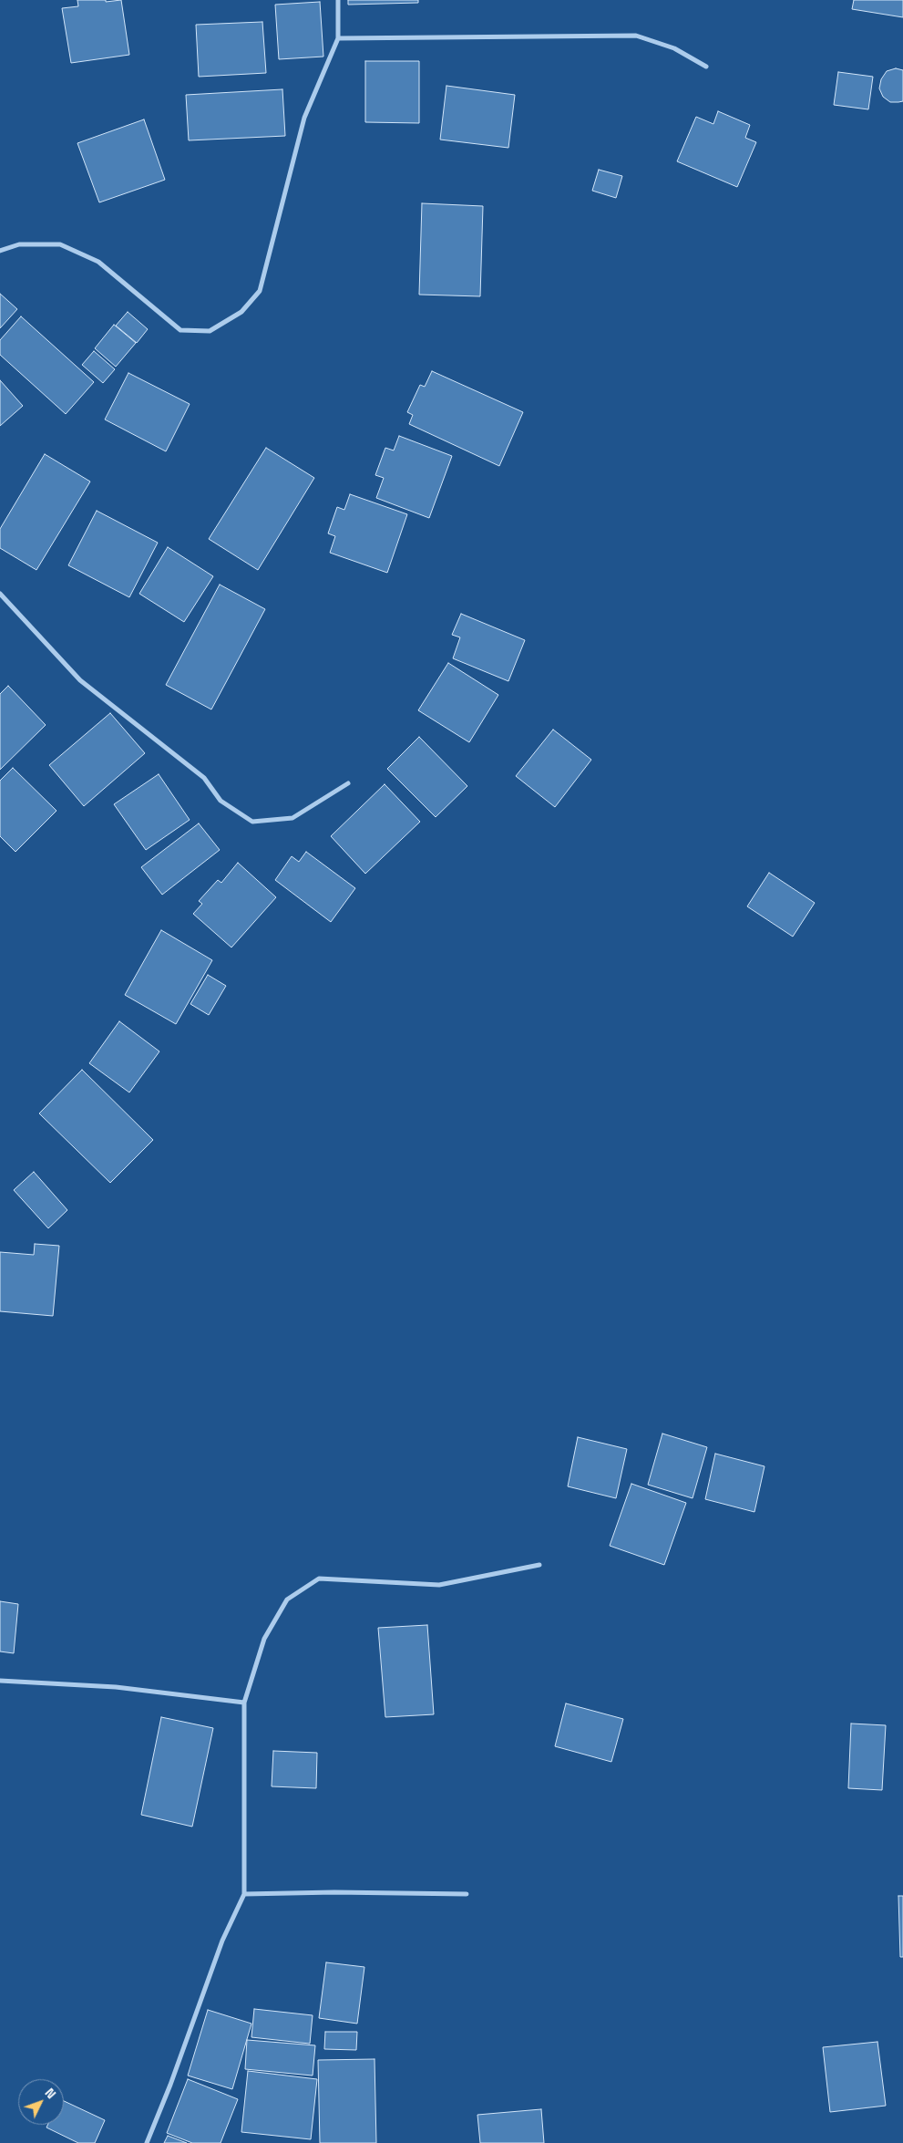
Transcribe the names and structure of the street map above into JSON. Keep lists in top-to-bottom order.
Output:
{
  "north": "top right"
}
